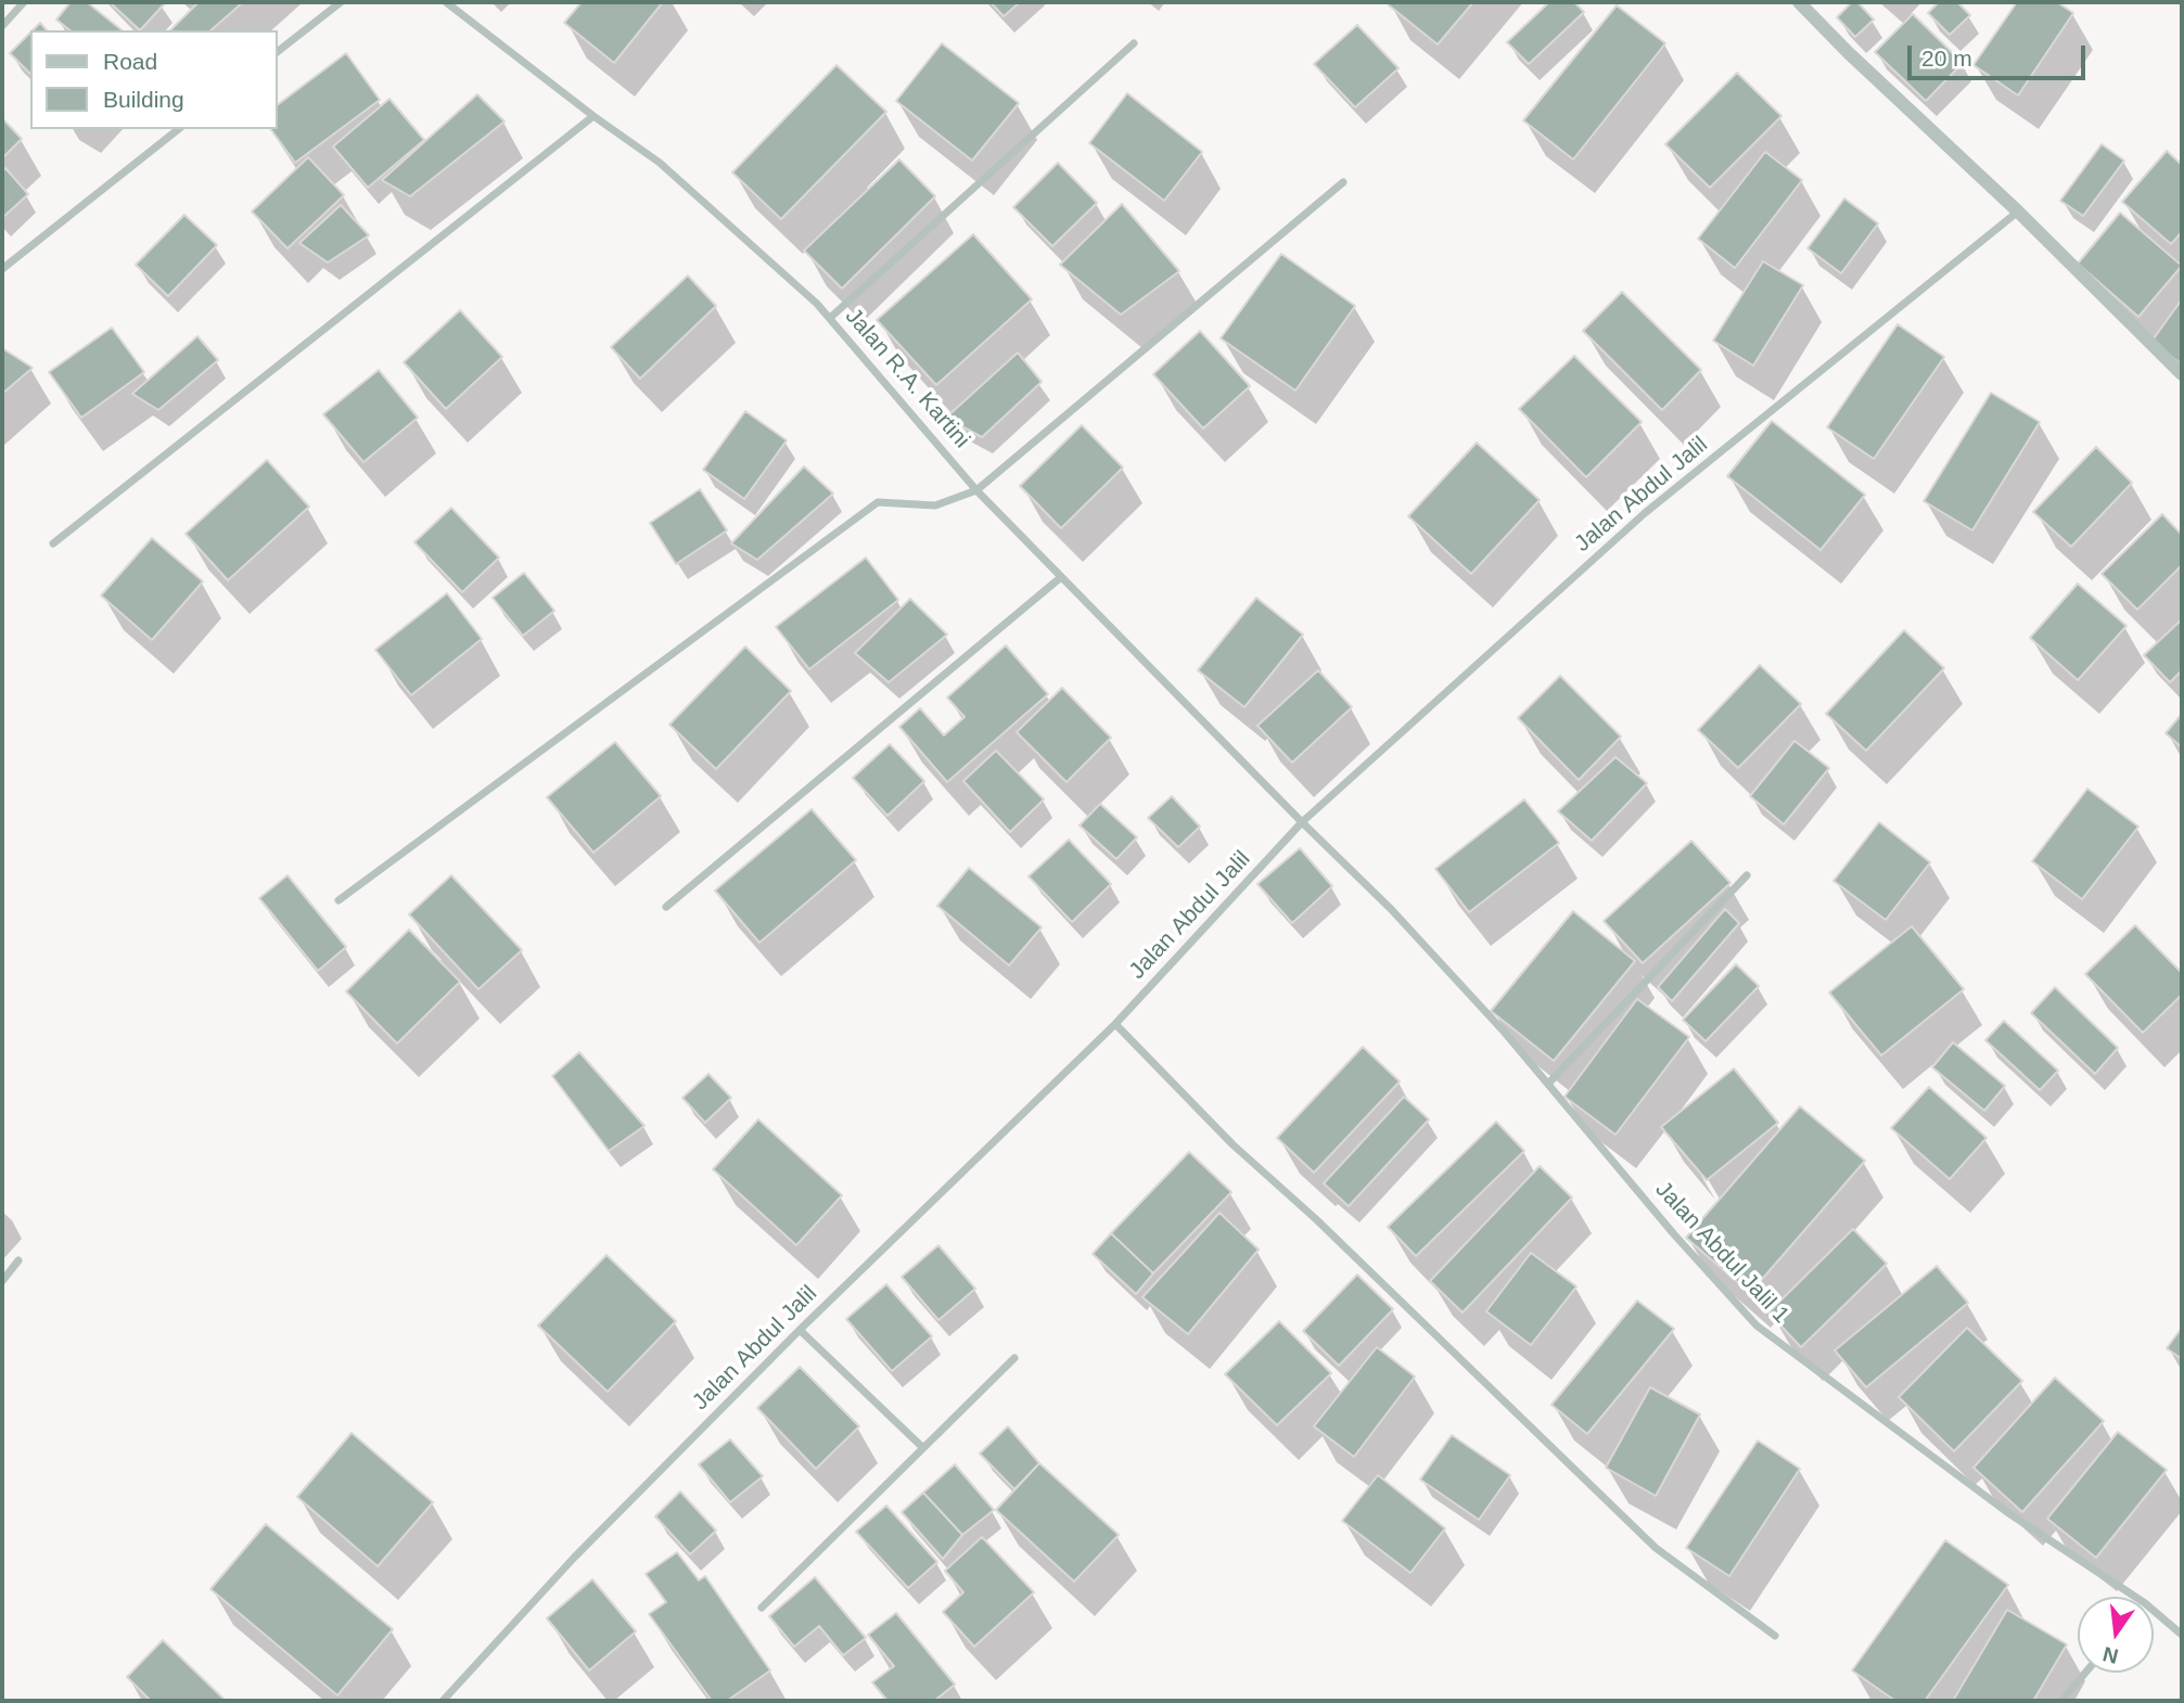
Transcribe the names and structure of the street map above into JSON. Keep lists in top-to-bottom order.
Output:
{
  "streets": {
    "street": ["Jalan R.A. Kartini", "Jalan Abdul Jalil", "Jalan Abdul Jalil 1"]
  },
  "crossings": [
    ["Jalan R.A. Kartini", "Jalan Abdul Jalil"],
    ["Jalan R.A. Kartini", "Jalan Abdul Jalil 1"],
    ["Jalan Abdul Jalil", "Jalan Abdul Jalil 1"]
  ],
  "legend": ["Road", "Building"],
  "scale_bar": "20 m",
  "north": "bottom"
}
